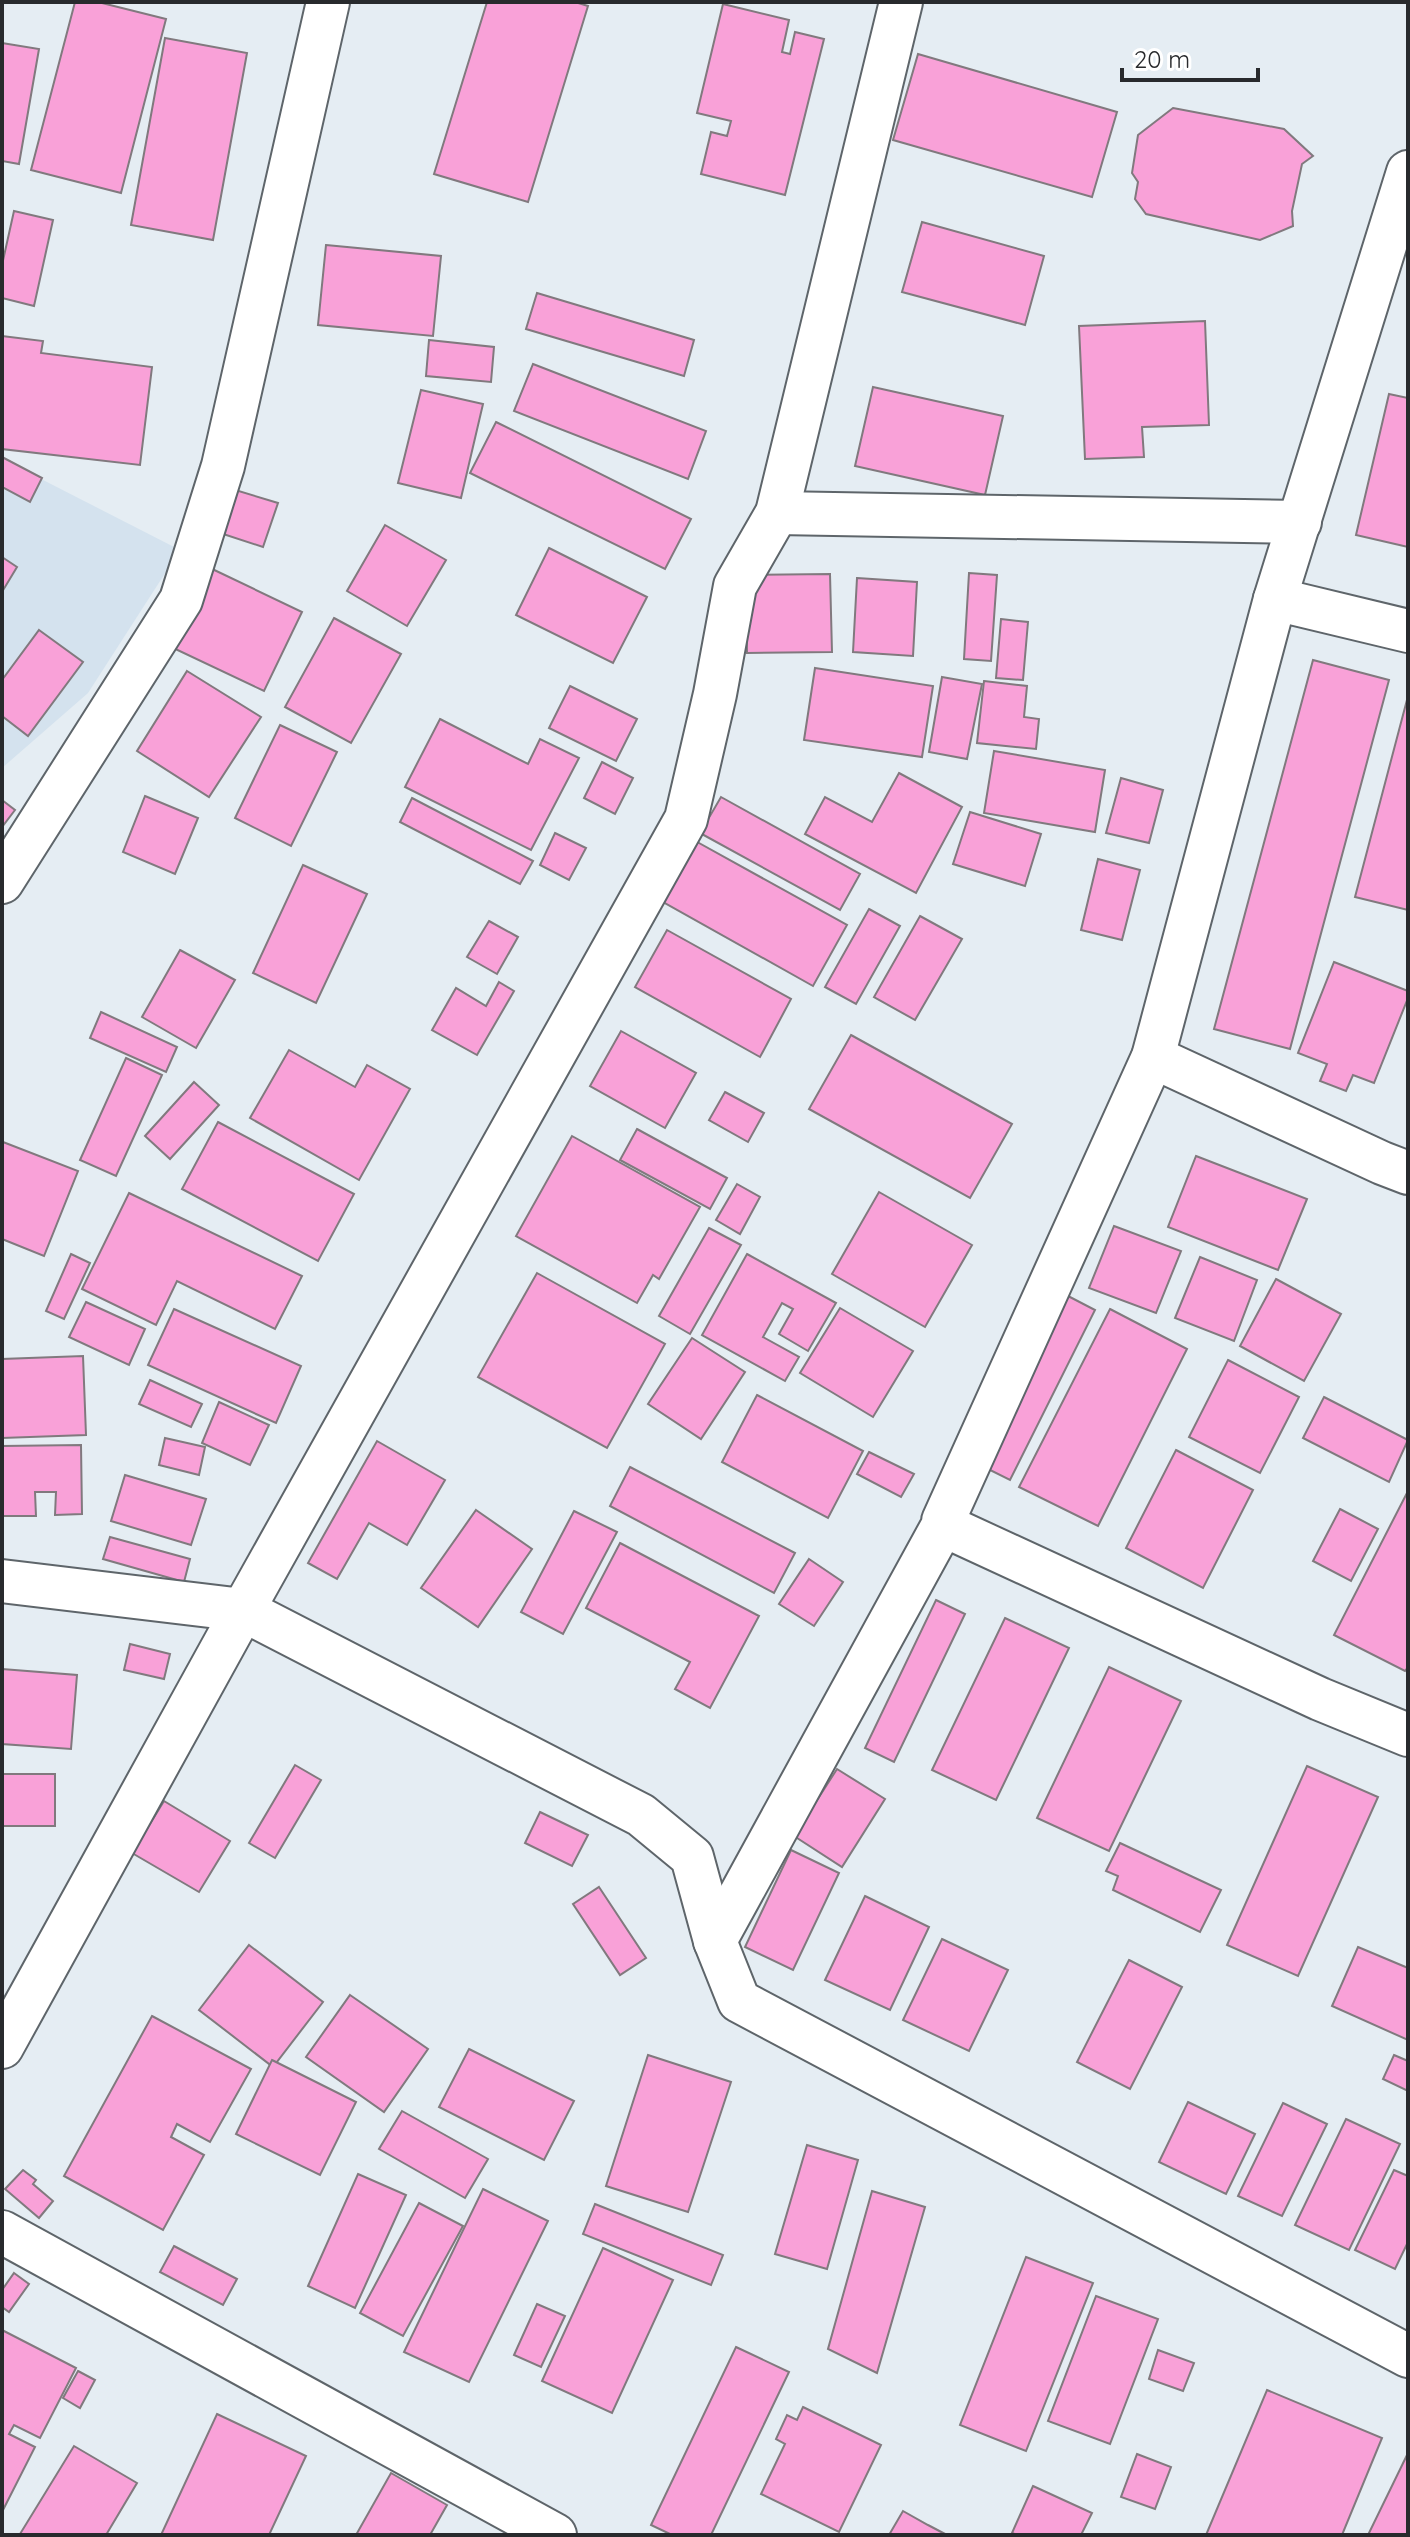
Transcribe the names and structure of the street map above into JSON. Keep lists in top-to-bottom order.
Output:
{
  "scale_bar": "20 m"
}
